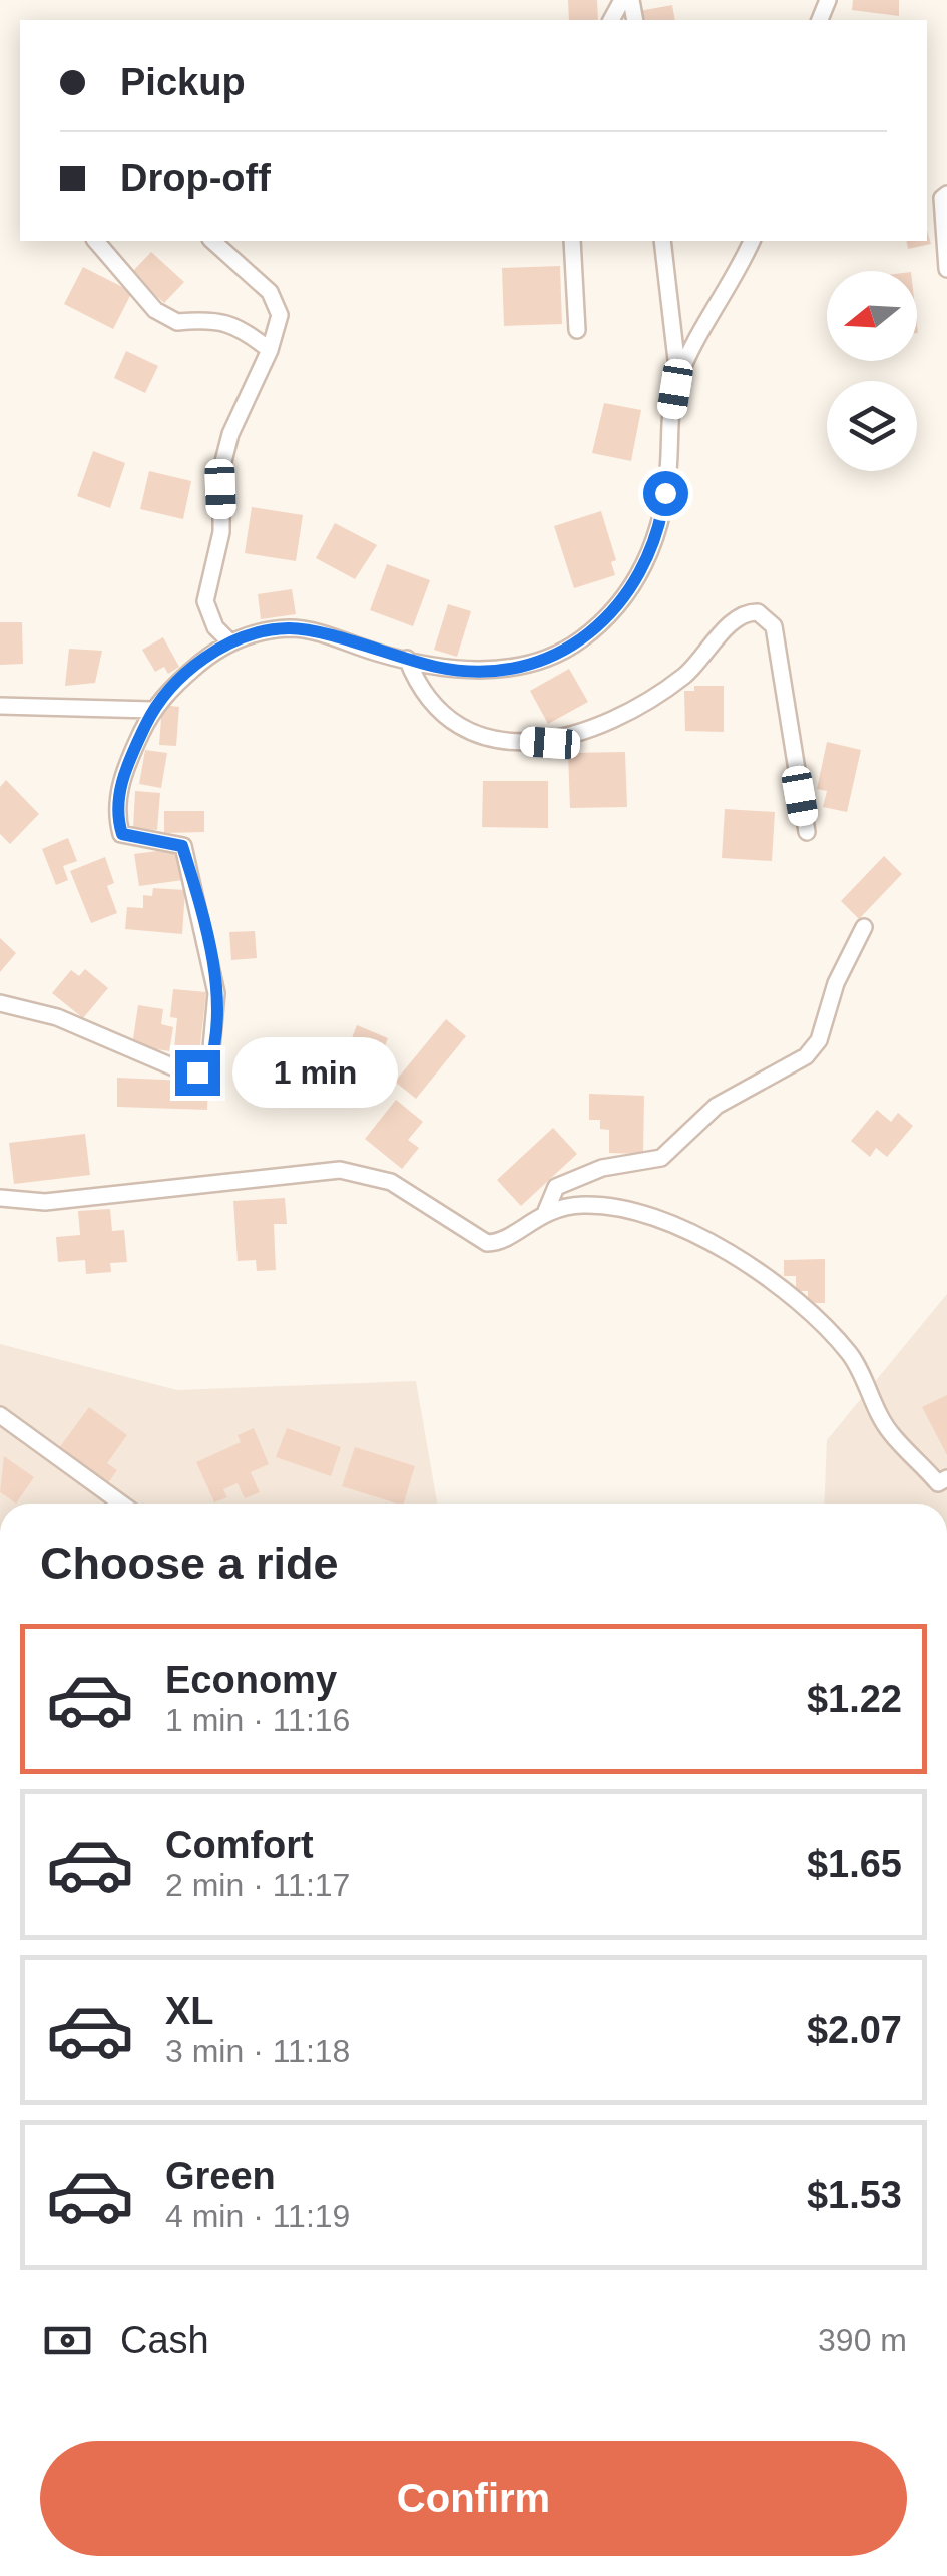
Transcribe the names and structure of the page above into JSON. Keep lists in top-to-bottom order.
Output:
{
  "north": "left",
  "page": {
    "banner": ["Pickup", "Drop-off"],
    "bubble": "1 min",
    "heading": "Choose a ride",
    "list": [
      {
        "name": "Economy",
        "note": "1 min · 11:16",
        "value": "$1.22"
      },
      {
        "name": "Comfort",
        "note": "2 min · 11:17",
        "value": "$1.65"
      },
      {
        "name": "XL",
        "note": "3 min · 11:18",
        "value": "$2.07"
      },
      {
        "name": "Green",
        "note": "4 min · 11:19",
        "value": "$1.53"
      }
    ],
    "pay": ["Cash", "390 m"],
    "buttons": "Confirm"
  }
}
